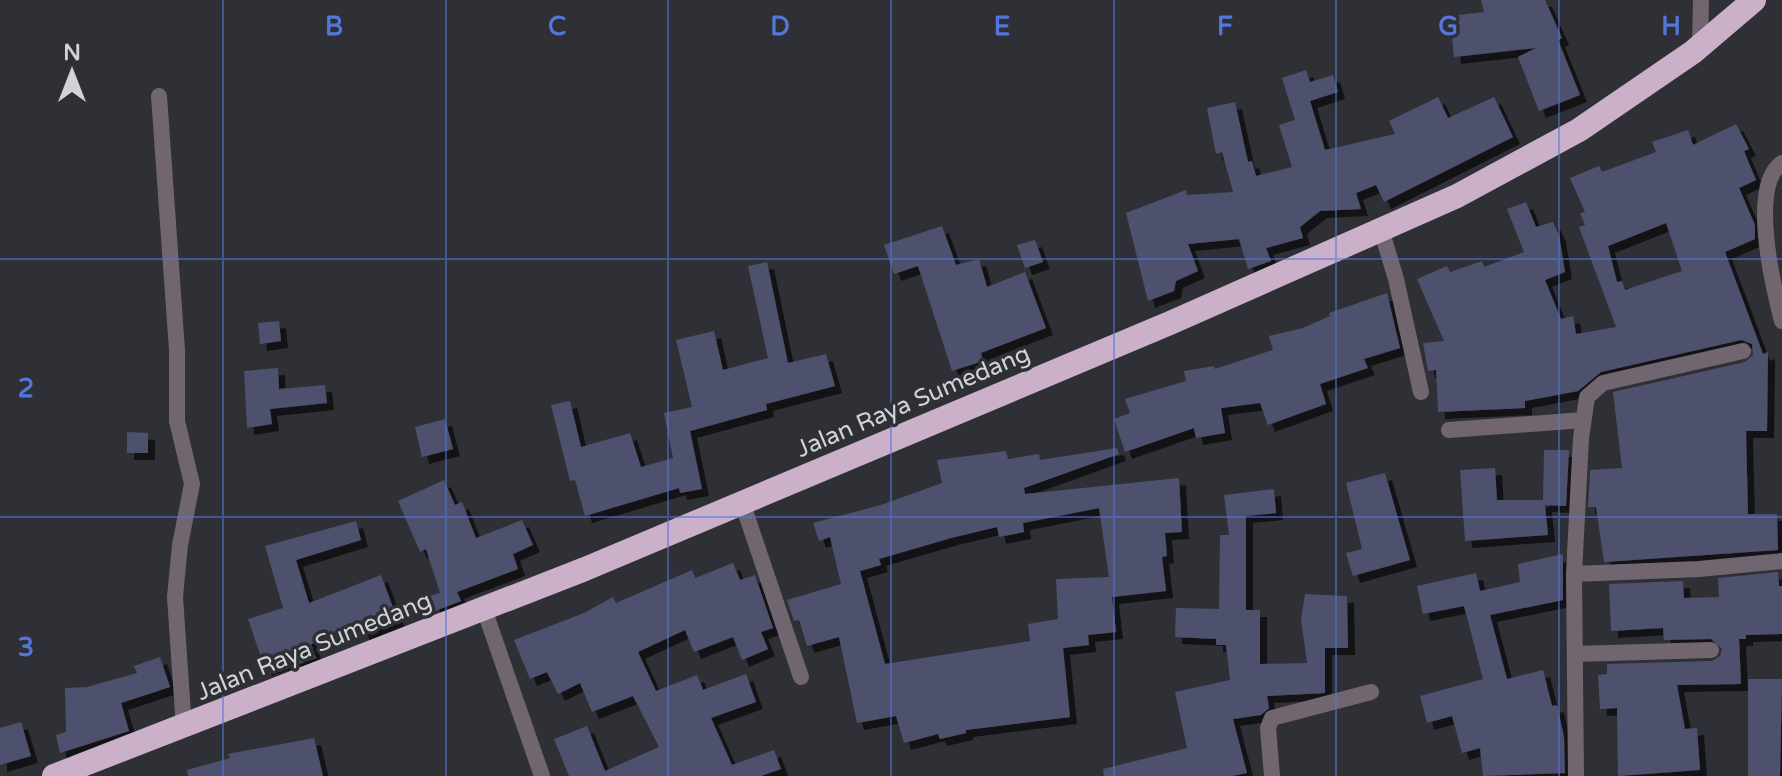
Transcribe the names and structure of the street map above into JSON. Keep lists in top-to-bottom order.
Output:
{
  "streets": {
    "highway": ["Jalan Raya Sumedang"]
  },
  "north": "top",
  "grid": {
    "columns": [
      "B",
      "C",
      "D",
      "E",
      "F",
      "G",
      "H"
    ],
    "rows": ["2", "3"]
  }
}
